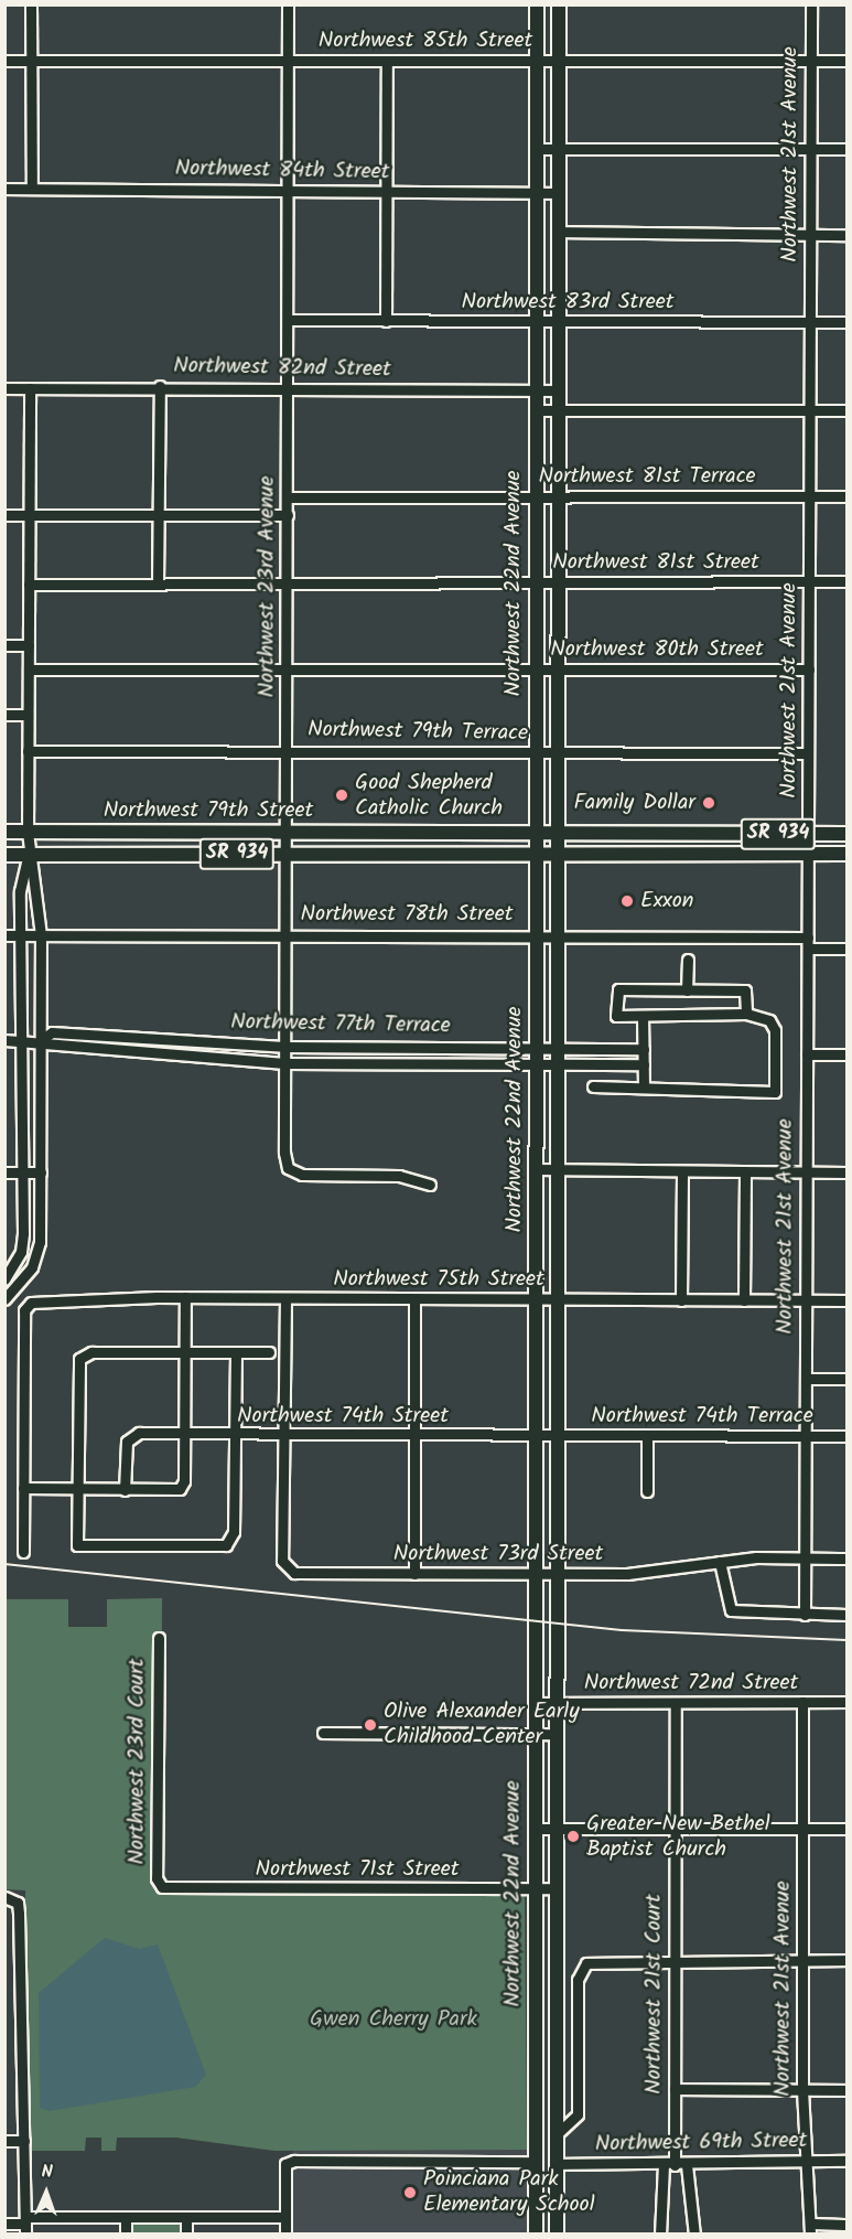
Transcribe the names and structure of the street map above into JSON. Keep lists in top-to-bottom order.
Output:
{
  "streets": {
    "main road": ["Northwest 22nd Avenue", "Northwest 79th Street", "SR 934"],
    "street": [
      "Northwest 85th Street",
      "Northwest 21st Avenue",
      "Northwest 84th Street",
      "Northwest 83rd Street",
      "Northwest 82nd Street",
      "Northwest 81st Terrace",
      "Northwest 81st Street",
      "Northwest 23rd Avenue",
      "Northwest 80th Street",
      "Northwest 79th Terrace",
      "Northwest 78th Street",
      "Northwest 77th Terrace",
      "Northwest 75th Street",
      "Northwest 74th Street",
      "Northwest 74th Terrace",
      "Northwest 73rd Street",
      "Northwest 72nd Street",
      "Northwest 23rd Court",
      "Northwest 71st Street",
      "Northwest 21st Court",
      "Northwest 69th Street"
    ]
  },
  "crossings": [
    ["Northwest 85th Street", "Northwest 21st Avenue"],
    ["Northwest 85th Street", "Northwest 22nd Avenue"],
    ["Northwest 85th Street", "Northwest 23rd Avenue"],
    ["Northwest 21st Avenue", "Northwest 83rd Street"],
    ["Northwest 21st Avenue", "Northwest 81st Terrace"],
    ["Northwest 21st Avenue", "Northwest 81st Street"],
    ["Northwest 21st Avenue", "Northwest 80th Street"],
    ["Northwest 21st Avenue", "Northwest 79th Terrace"],
    ["Northwest 21st Avenue", "Northwest 79th Street"],
    ["Northwest 21st Avenue", "Northwest 78th Street"],
    ["Northwest 21st Avenue", "Northwest 75th Street"],
    ["Northwest 21st Avenue", "Northwest 74th Terrace"],
    ["Northwest 21st Avenue", "Northwest 73rd Street"],
    ["Northwest 21st Avenue", "Northwest 72nd Street"],
    ["Northwest 21st Avenue", "Northwest 69th Street"],
    ["Northwest 84th Street", "Northwest 22nd Avenue"],
    ["Northwest 84th Street", "Northwest 23rd Avenue"],
    ["Northwest 83rd Street", "Northwest 22nd Avenue"],
    ["Northwest 83rd Street", "Northwest 23rd Avenue"],
    ["Northwest 82nd Street", "Northwest 22nd Avenue"],
    ["Northwest 82nd Street", "Northwest 23rd Avenue"],
    ["Northwest 81st Terrace", "Northwest 22nd Avenue"],
    ["Northwest 81st Terrace", "Northwest 23rd Avenue"],
    ["Northwest 81st Street", "Northwest 22nd Avenue"],
    ["Northwest 81st Street", "Northwest 23rd Avenue"],
    ["Northwest 22nd Avenue", "Northwest 80th Street"],
    ["Northwest 22nd Avenue", "Northwest 79th Terrace"],
    ["Northwest 22nd Avenue", "Northwest 79th Street"],
    ["Northwest 22nd Avenue", "Northwest 78th Street"],
    ["Northwest 22nd Avenue", "Northwest 77th Terrace"],
    ["Northwest 22nd Avenue", "Northwest 75th Street"],
    ["Northwest 22nd Avenue", "Northwest 74th Street"],
    ["Northwest 22nd Avenue", "Northwest 74th Terrace"],
    ["Northwest 22nd Avenue", "Northwest 73rd Street"],
    ["Northwest 22nd Avenue", "Northwest 72nd Street"],
    ["Northwest 22nd Avenue", "Northwest 71st Street"],
    ["Northwest 22nd Avenue", "Northwest 69th Street"],
    ["Northwest 23rd Avenue", "Northwest 80th Street"],
    ["Northwest 23rd Avenue", "Northwest 79th Terrace"],
    ["Northwest 23rd Avenue", "Northwest 79th Street"],
    ["Northwest 23rd Avenue", "Northwest 78th Street"],
    ["Northwest 23rd Avenue", "Northwest 77th Terrace"],
    ["Northwest 74th Street", "Northwest 74th Terrace"],
    ["Northwest 74th Street", "Northwest 73rd Street"],
    ["Northwest 72nd Street", "Northwest 21st Court"],
    ["Northwest 23rd Court", "Northwest 71st Street"],
    ["Northwest 21st Court", "Northwest 69th Street"]
  ],
  "parks": ["Gwen Cherry Park"],
  "places": [
    "Good Shepherd Catholic Church",
    "Family Dollar",
    "Exxon",
    "Olive Alexander Early Childhood Center",
    "Greater New Bethel Baptist Church",
    "Poinciana Park Elementary School"
  ],
  "north": "top"
}
